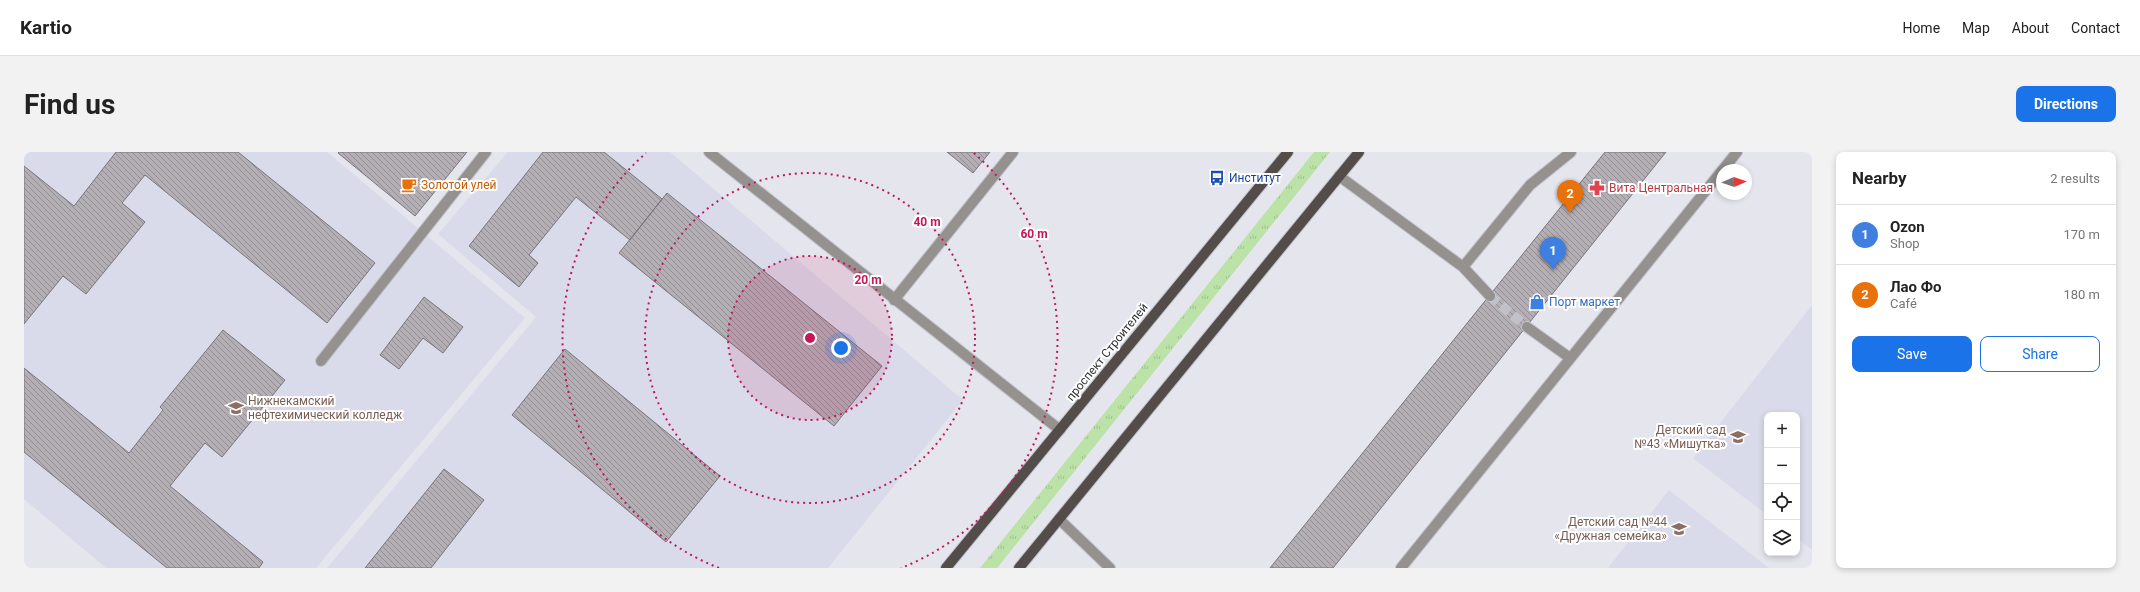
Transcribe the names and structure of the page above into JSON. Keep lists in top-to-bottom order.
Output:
{
  "streets": {
    "main road": ["проспект Строителей"]
  },
  "places": {
    "bus stop": ["Институт"],
    "cafe": ["Золотой улей"],
    "pharmacy": ["Вита Центральная"],
    "shop": ["Порт маркет"],
    "school or university": ["Нижнекамский нефтехимический колледж", "Детский сад №43 «Мишутка»", "Детский сад №44 «Дружная семейка»"]
  },
  "north": "right",
  "page": {
    "header": "Kartio",
    "nav": [
      "Home",
      "Map",
      "About",
      "Contact"
    ],
    "buttons": [
      "Directions",
      ["Save", "Share"]
    ],
    "title": "Find us",
    "heading": ["Nearby", "2 results"],
    "pins": ["2", "1"],
    "list": [
      {
        "mark": "1",
        "name": "Ozon",
        "note": "Shop",
        "value": "170 m"
      },
      {
        "mark": "2",
        "name": "Лао Фо",
        "note": "Café",
        "value": "180 m"
      }
    ],
    "map_buttons": ["+", "−"]
  },
  "rings": ["40 m", "60 m", "20 m"]
}
